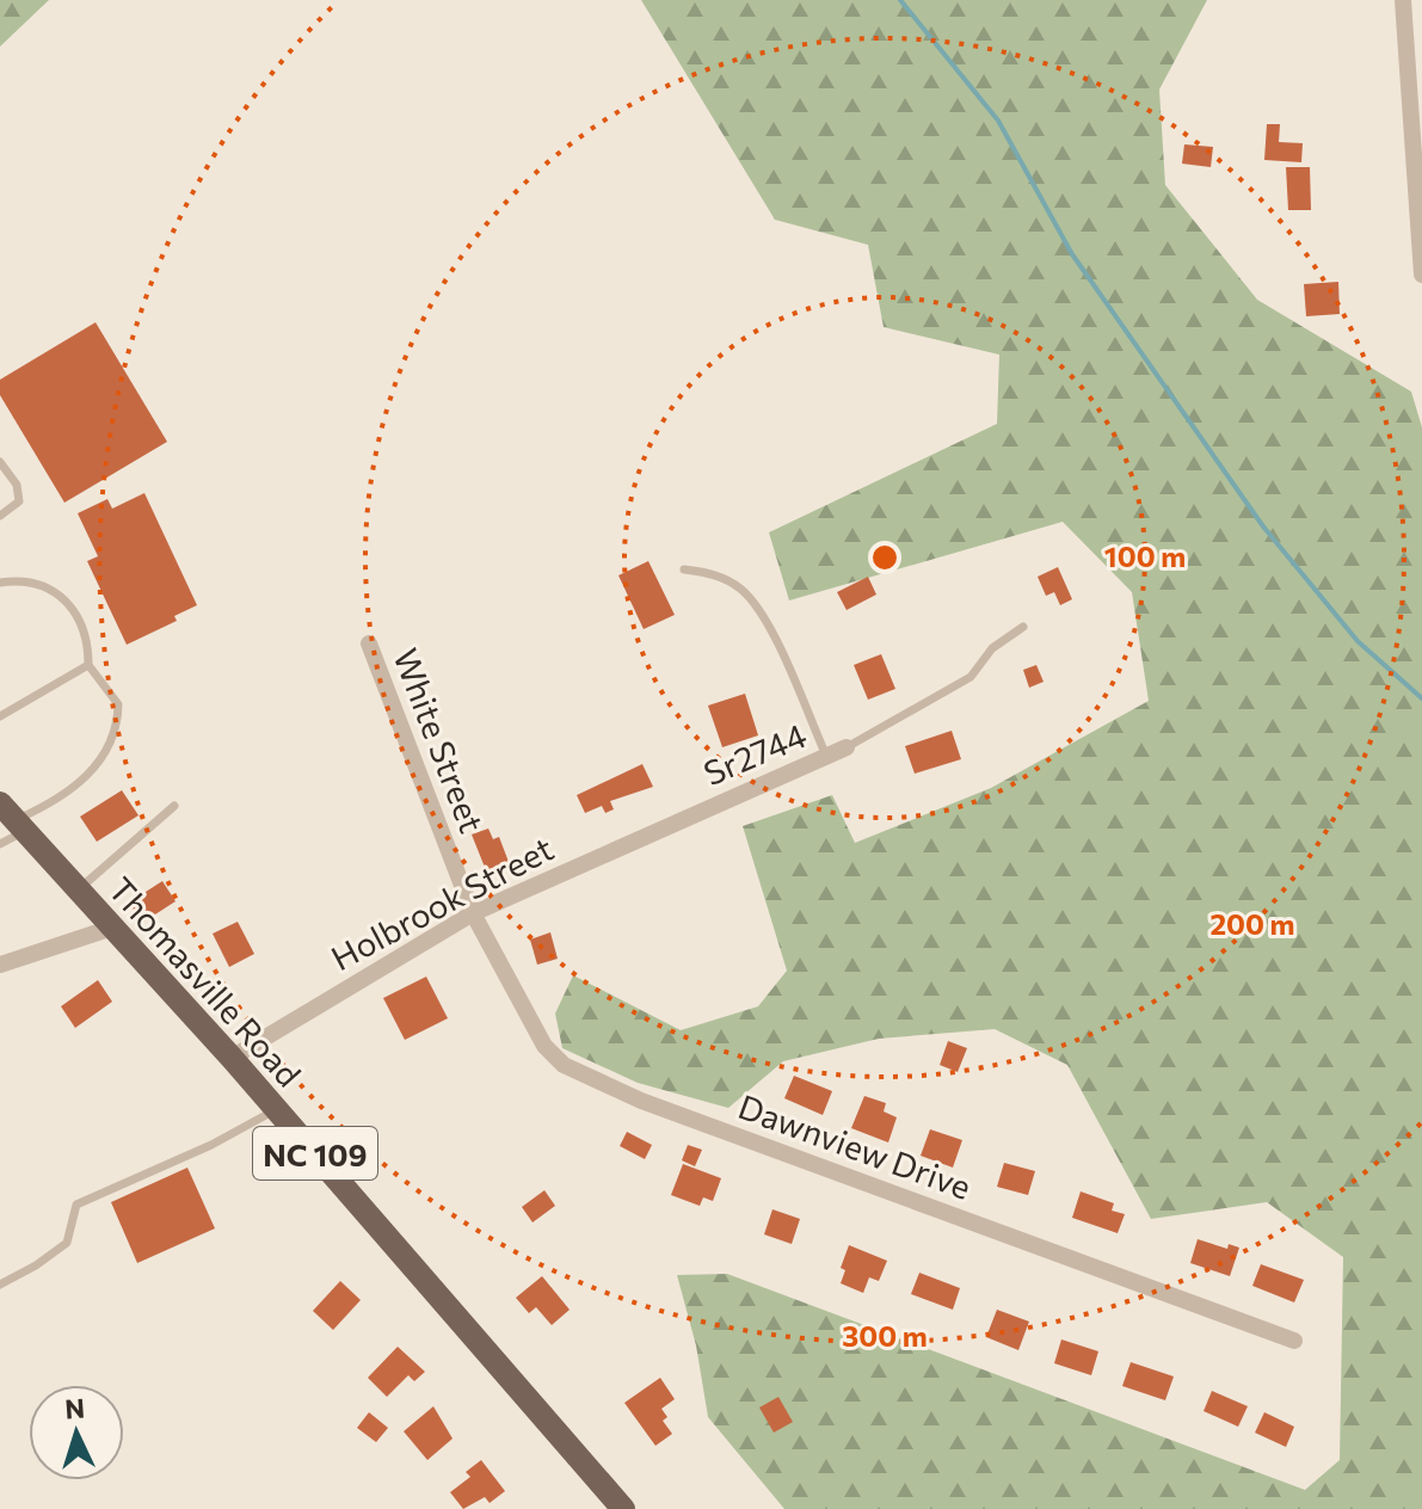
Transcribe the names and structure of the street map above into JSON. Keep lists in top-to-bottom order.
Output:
{
  "streets": {
    "main road": ["Thomasville Road", "NC 109"],
    "street": [
      "White Street",
      "Sr2744",
      "Holbrook Street",
      "Dawnview Drive"
    ]
  },
  "crossings": [
    ["White Street", "Holbrook Street"],
    ["White Street", "Dawnview Drive"],
    ["Sr2744", "Holbrook Street"],
    ["Holbrook Street", "Thomasville Road"],
    ["Holbrook Street", "Dawnview Drive"]
  ],
  "north": "top",
  "rings": ["100 m", "200 m", "300 m"]
}
